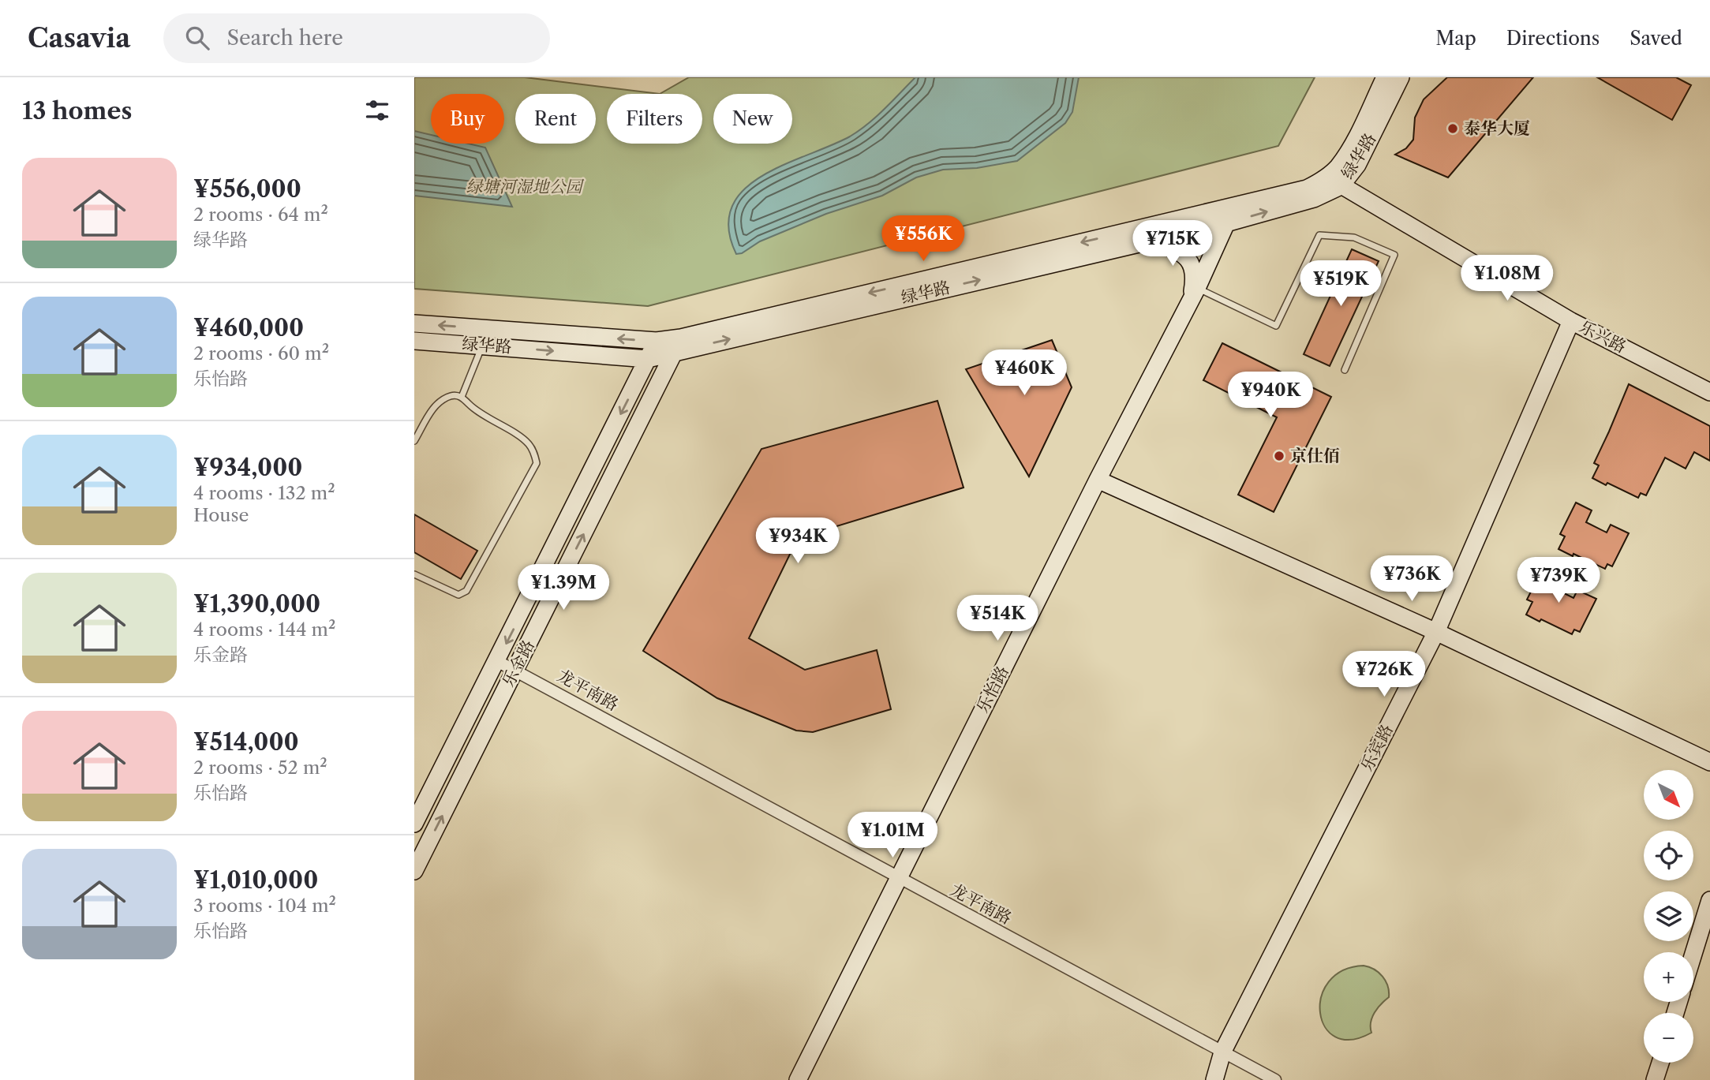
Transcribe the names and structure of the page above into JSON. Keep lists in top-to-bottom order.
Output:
{
  "streets": {
    "main road": [
      "绿华路",
      "乐兴路",
      "乐金路",
      "乐怡路",
      "乐宾路"
    ],
    "street": ["龙平南路"]
  },
  "crossings": [
    ["绿华路", "乐兴路"],
    ["绿华路", "乐金路"],
    ["绿华路", "乐怡路"],
    ["乐兴路", "乐宾路"],
    ["乐金路", "龙平南路"],
    ["乐怡路", "龙平南路"],
    ["龙平南路", "乐宾路"]
  ],
  "parks": ["绿塘河湿地公园"],
  "places": ["泰华大厦", "京仕佰"],
  "north": "bottom right",
  "page": {
    "header": "Casavia",
    "search": "Search here",
    "nav": ["Map", "Directions", "Saved"],
    "heading": "13 homes",
    "chip": [
      "Buy",
      "Rent",
      "Filters",
      "New"
    ],
    "list": [
      {
        "name": "¥556,000",
        "note": "2 rooms · 64 m² · 绿华路"
      },
      {
        "name": "¥460,000",
        "note": "2 rooms · 60 m² · 乐怡路"
      },
      {
        "name": "¥934,000",
        "note": "4 rooms · 132 m² · House"
      },
      {
        "name": "¥1,390,000",
        "note": "4 rooms · 144 m² · 乐金路"
      },
      {
        "name": "¥514,000",
        "note": "2 rooms · 52 m² · 乐怡路"
      },
      {
        "name": "¥1,010,000",
        "note": "3 rooms · 104 m² · 乐怡路"
      }
    ],
    "price": [
      "¥556K",
      "¥715K",
      "¥1.08M",
      "¥519K",
      "¥460K",
      "¥940K",
      "¥934K",
      "¥736K",
      "¥739K",
      "¥1.39M",
      "¥514K",
      "¥726K",
      "¥1.01M"
    ],
    "map_buttons": ["+", "−"]
  }
}
